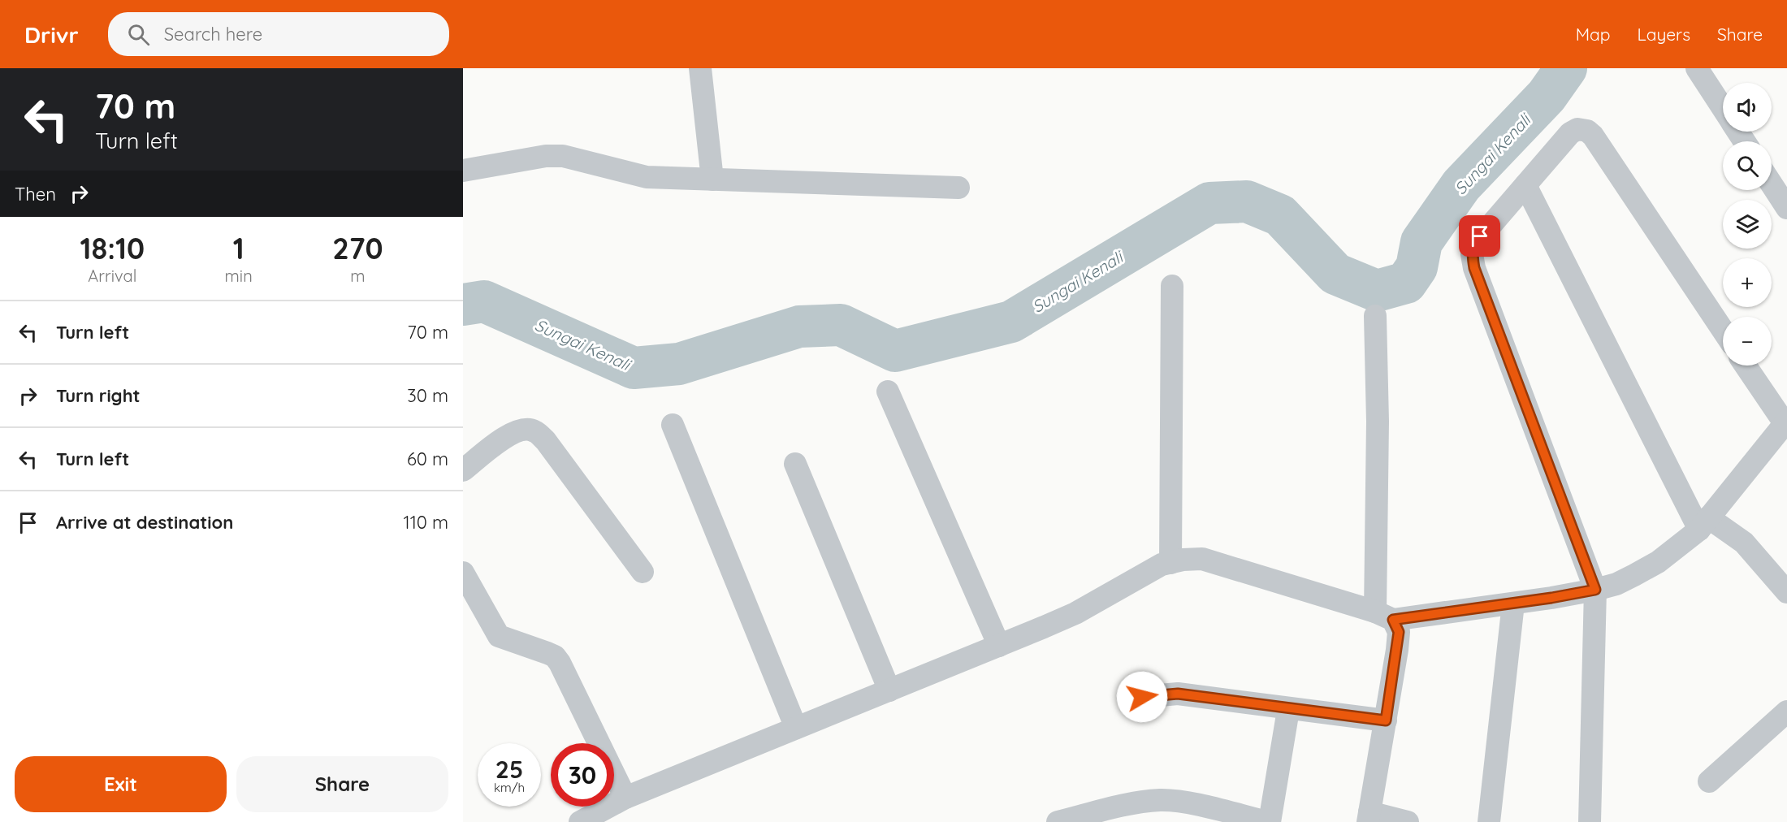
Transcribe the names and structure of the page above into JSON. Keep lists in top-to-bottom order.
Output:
{
  "water": ["Sungai Kenali"],
  "page": {
    "header": "Drivr",
    "search": "Search here",
    "nav": ["Map", "Layers", "Share"],
    "turn": ["70 m", "Turn left"],
    "map_buttons": ["+", "−"],
    "then": "Then",
    "eta": [
      "18:10",
      "Arrival",
      "1",
      "min",
      "270",
      "m"
    ],
    "list": [
      {
        "name": "Turn left",
        "value": "70 m"
      },
      {
        "name": "Turn right",
        "value": "30 m"
      },
      {
        "name": "Turn left",
        "value": "60 m"
      },
      {
        "name": "Arrive at destination",
        "value": "110 m"
      }
    ],
    "speed": "25 km/h",
    "limit": "30",
    "buttons": ["Exit", "Share"]
  }
}
